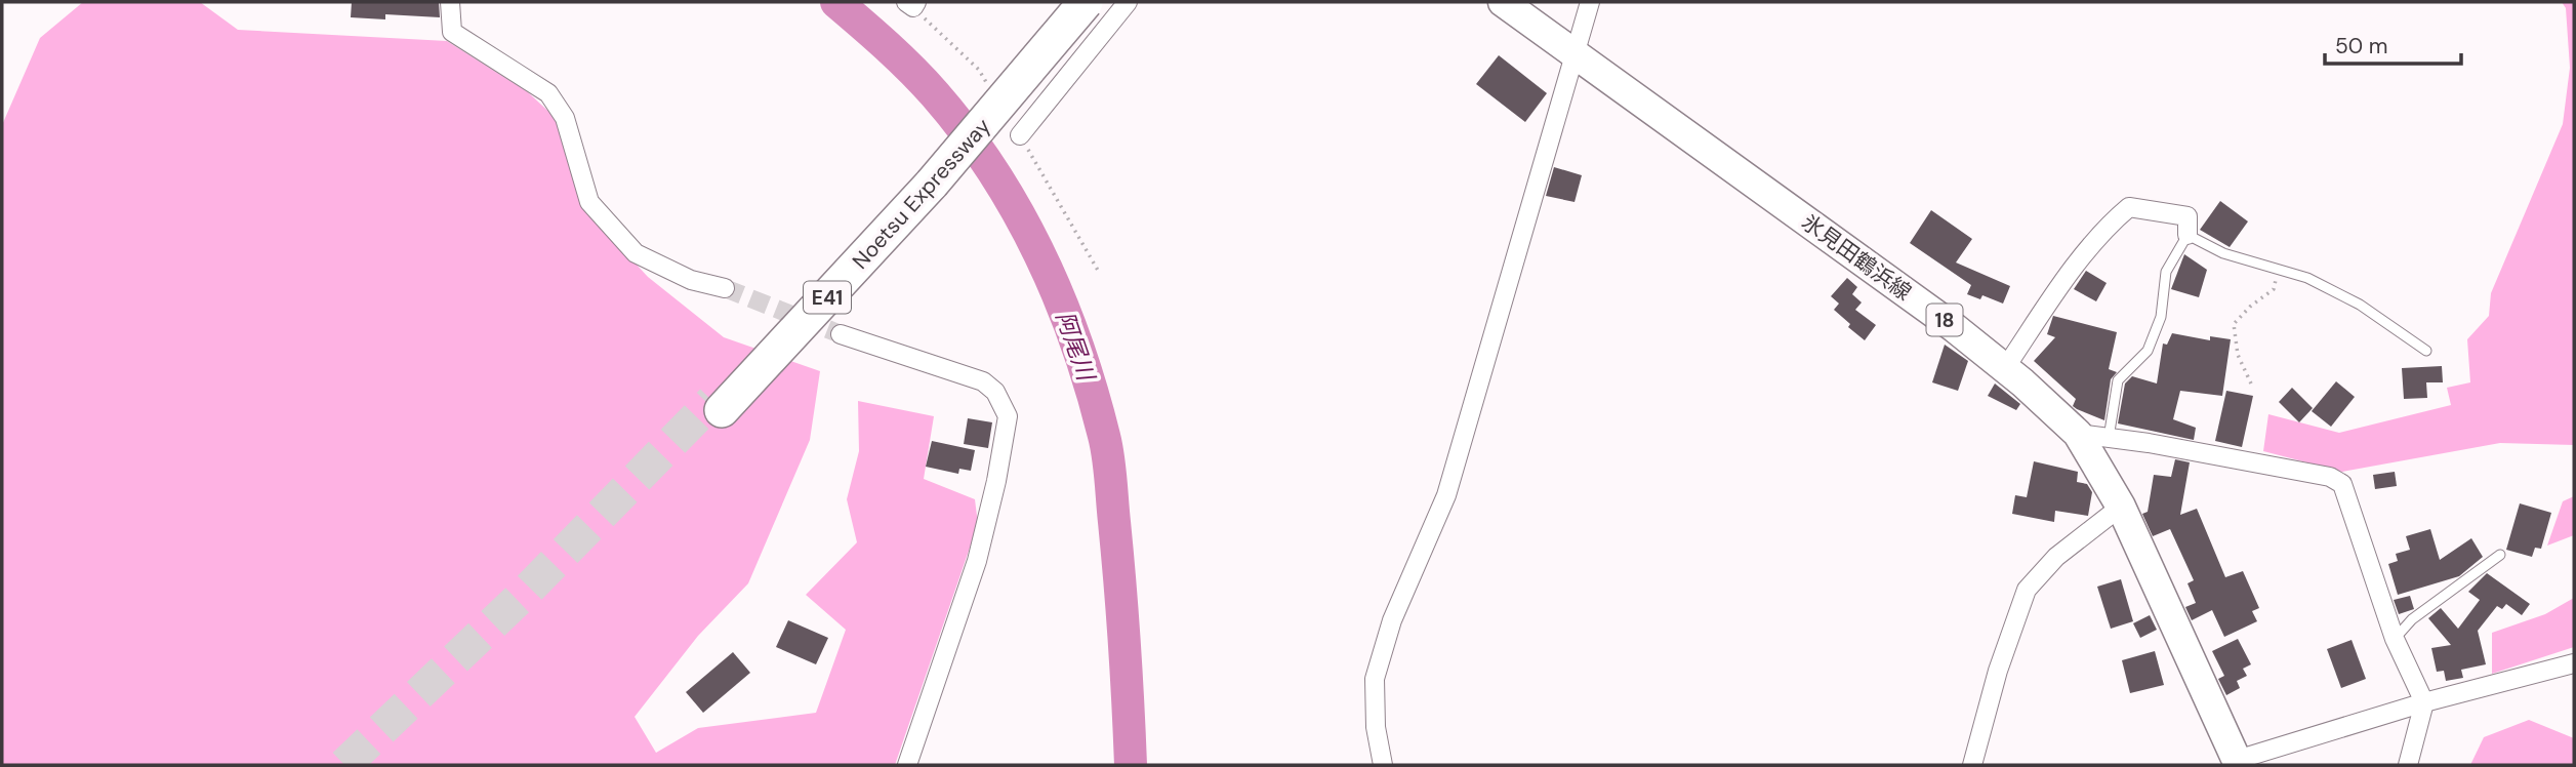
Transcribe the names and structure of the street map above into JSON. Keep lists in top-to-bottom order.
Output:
{
  "streets": {
    "highway": ["Noetsu Expressway", "E41"],
    "main road": ["氷見田鶴浜線", "18"]
  },
  "water": ["阿尾川"],
  "scale_bar": "50 m"
}
